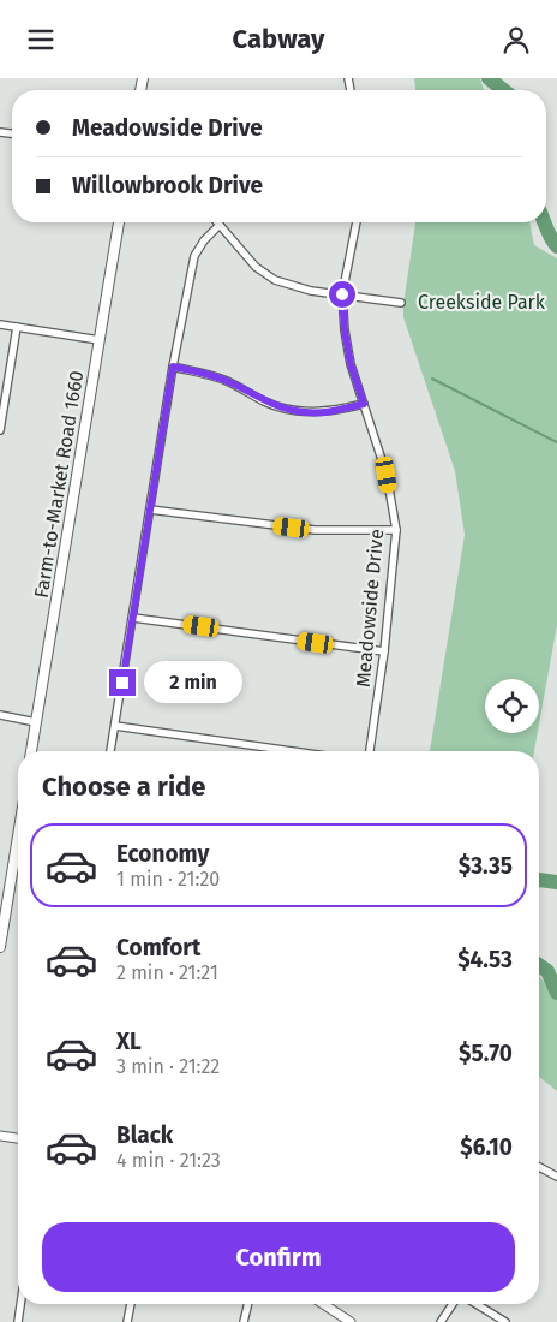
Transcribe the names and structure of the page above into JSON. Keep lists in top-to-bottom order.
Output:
{
  "streets": {
    "main road": ["Farm-to-Market Road 1660"],
    "street": ["Meadowside Drive"]
  },
  "parks": ["Creekside Park"],
  "page": {
    "header": "Cabway",
    "banner": ["Meadowside Drive", "Willowbrook Drive"],
    "bubble": "2 min",
    "heading": "Choose a ride",
    "list": [
      {
        "name": "Economy",
        "note": "1 min · 21:20",
        "value": "$3.35"
      },
      {
        "name": "Comfort",
        "note": "2 min · 21:21",
        "value": "$4.53"
      },
      {
        "name": "XL",
        "note": "3 min · 21:22",
        "value": "$5.70"
      },
      {
        "name": "Black",
        "note": "4 min · 21:23",
        "value": "$6.10"
      }
    ],
    "buttons": "Confirm"
  }
}
